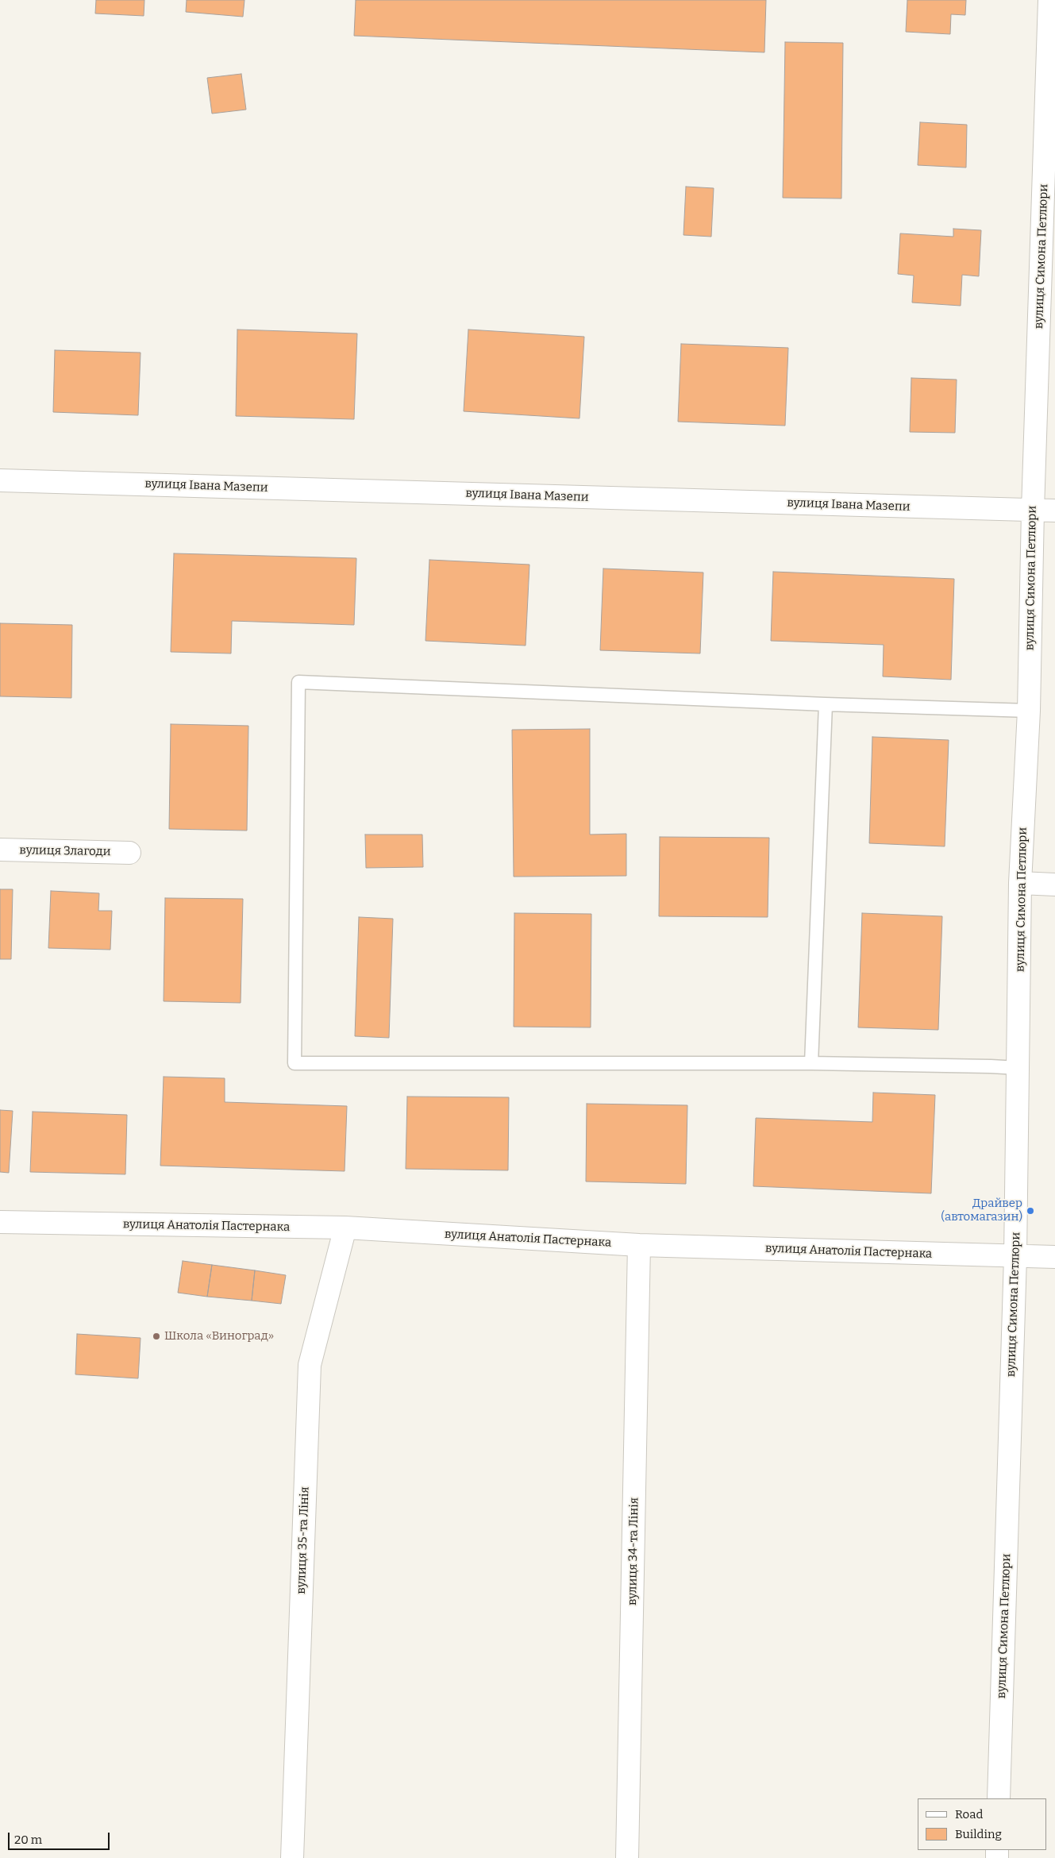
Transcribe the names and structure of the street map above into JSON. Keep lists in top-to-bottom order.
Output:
{
  "streets": {
    "street": [
      "вулиця Симона Петлюри",
      "вулиця Івана Мазепи",
      "вулиця Злагоди",
      "вулиця Анатолія Пастернака",
      "вулиця 35-та Лінія",
      "вулиця 34-та Лінія"
    ]
  },
  "crossings": [
    ["вулиця Симона Петлюри", "вулиця Івана Мазепи"],
    ["вулиця Симона Петлюри", "вулиця Анатолія Пастернака"],
    ["вулиця Анатолія Пастернака", "вулиця 35-та Лінія"],
    ["вулиця Анатолія Пастернака", "вулиця 34-та Лінія"]
  ],
  "places": ["Драйвер (автомагазин)", "Школа «Виноград»"],
  "legend": ["Road", "Building"],
  "scale_bar": "20 m"
}
